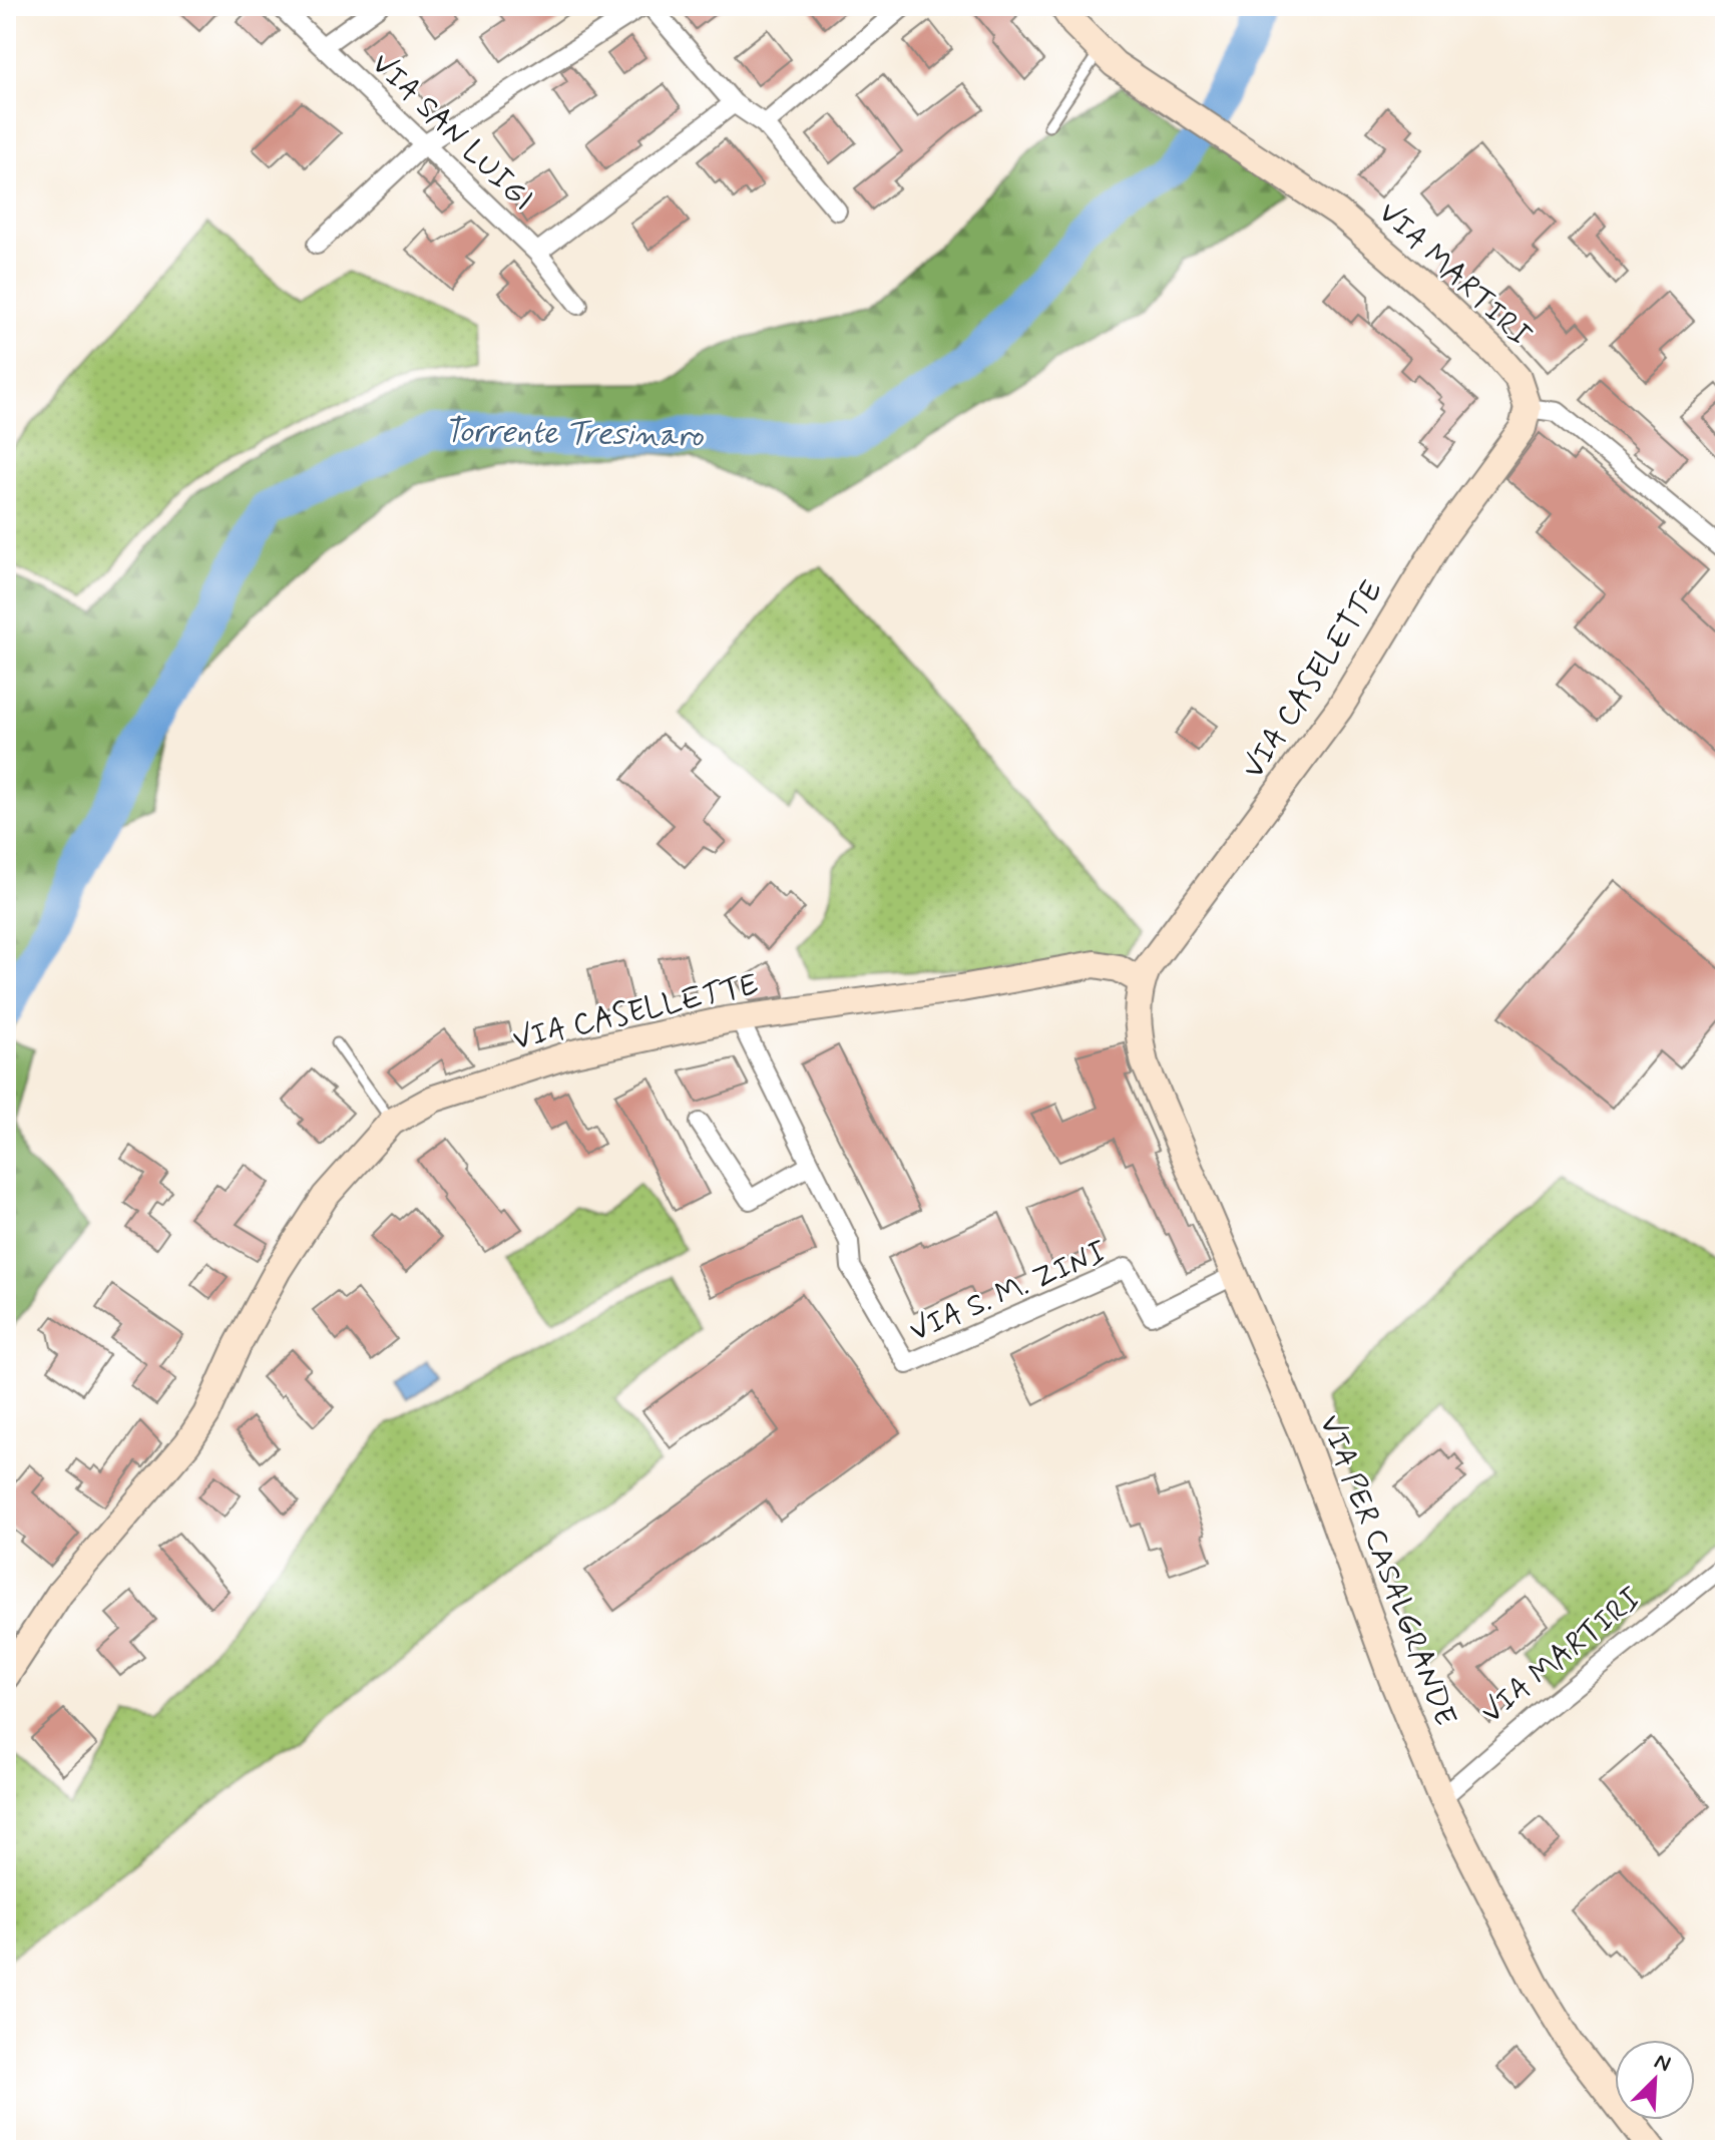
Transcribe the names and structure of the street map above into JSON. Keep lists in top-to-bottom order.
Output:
{
  "streets": {
    "street": [
      "VIA SAN LUIGI",
      "VIA MARTIRI",
      "VIA CASELETTE",
      "VIA CASELLETTE",
      "VIA S. M. ZINI",
      "VIA PER CASALGRANDE"
    ]
  },
  "crossings": [
    ["VIA MARTIRI", "VIA CASELETTE"],
    ["VIA MARTIRI", "VIA PER CASALGRANDE"],
    ["VIA CASELETTE", "VIA CASELLETTE"],
    ["VIA CASELETTE", "VIA PER CASALGRANDE"],
    ["VIA CASELLETTE", "VIA S. M. ZINI"],
    ["VIA CASELLETTE", "VIA PER CASALGRANDE"]
  ],
  "water": ["Torrente Tresinaro"],
  "north": "top right"
}
